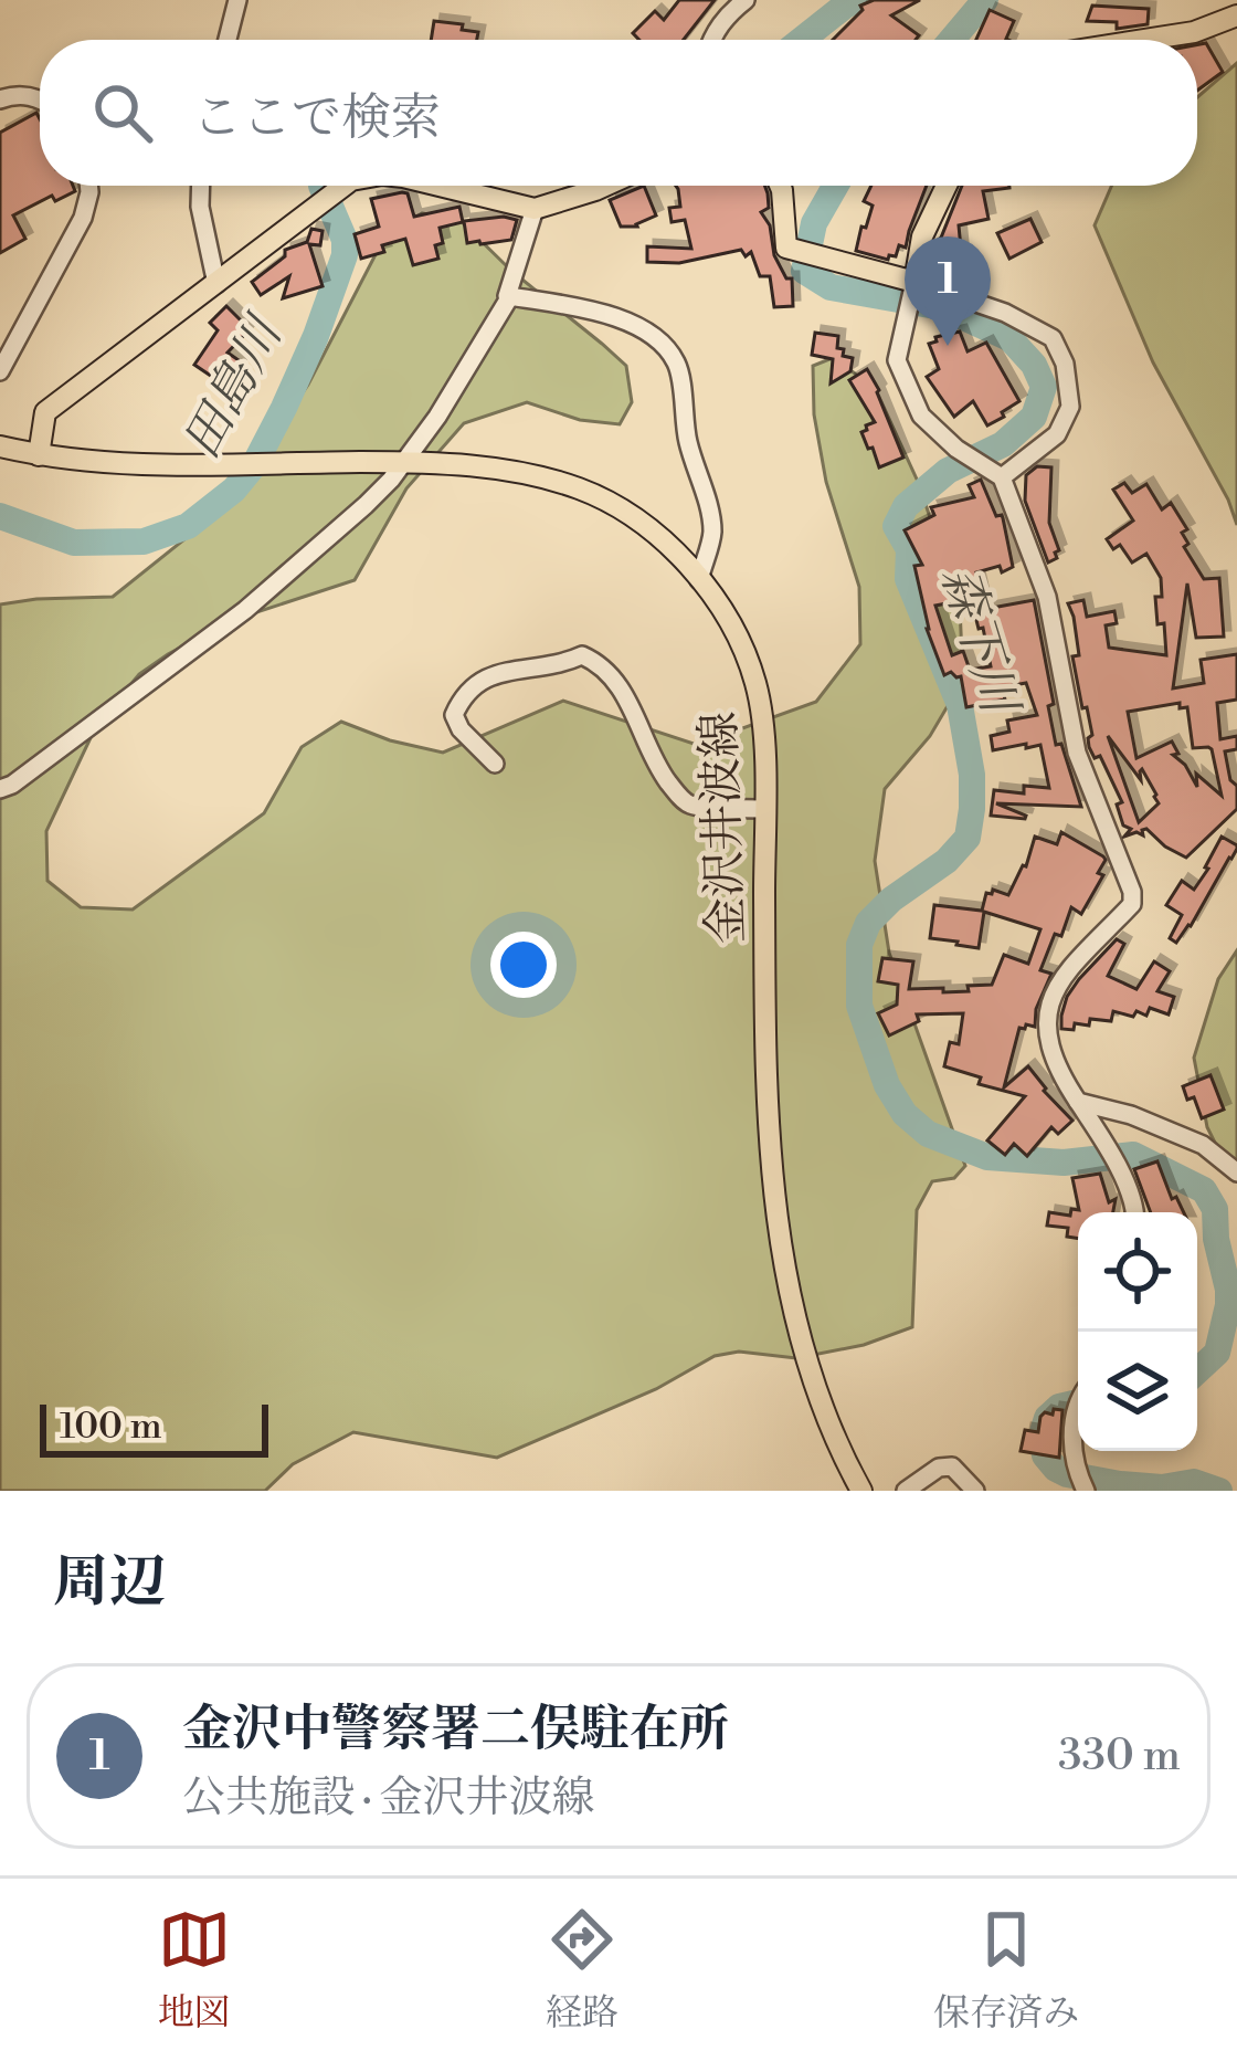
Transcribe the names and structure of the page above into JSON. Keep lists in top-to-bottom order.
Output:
{
  "streets": {
    "main road": ["金沢井波線"]
  },
  "water": ["田島川", "森下川"],
  "scale_bar": "100 m",
  "page": {
    "search": "ここで検索",
    "pins": "1",
    "scale": "100 m",
    "heading": "周辺",
    "list": [
      {
        "mark": "1",
        "name": "金沢中警察署二俣駐在所",
        "note": "公共施設 · 金沢井波線",
        "value": "330 m"
      }
    ],
    "nav": ["地図", "経路", "保存済み"]
  }
}
